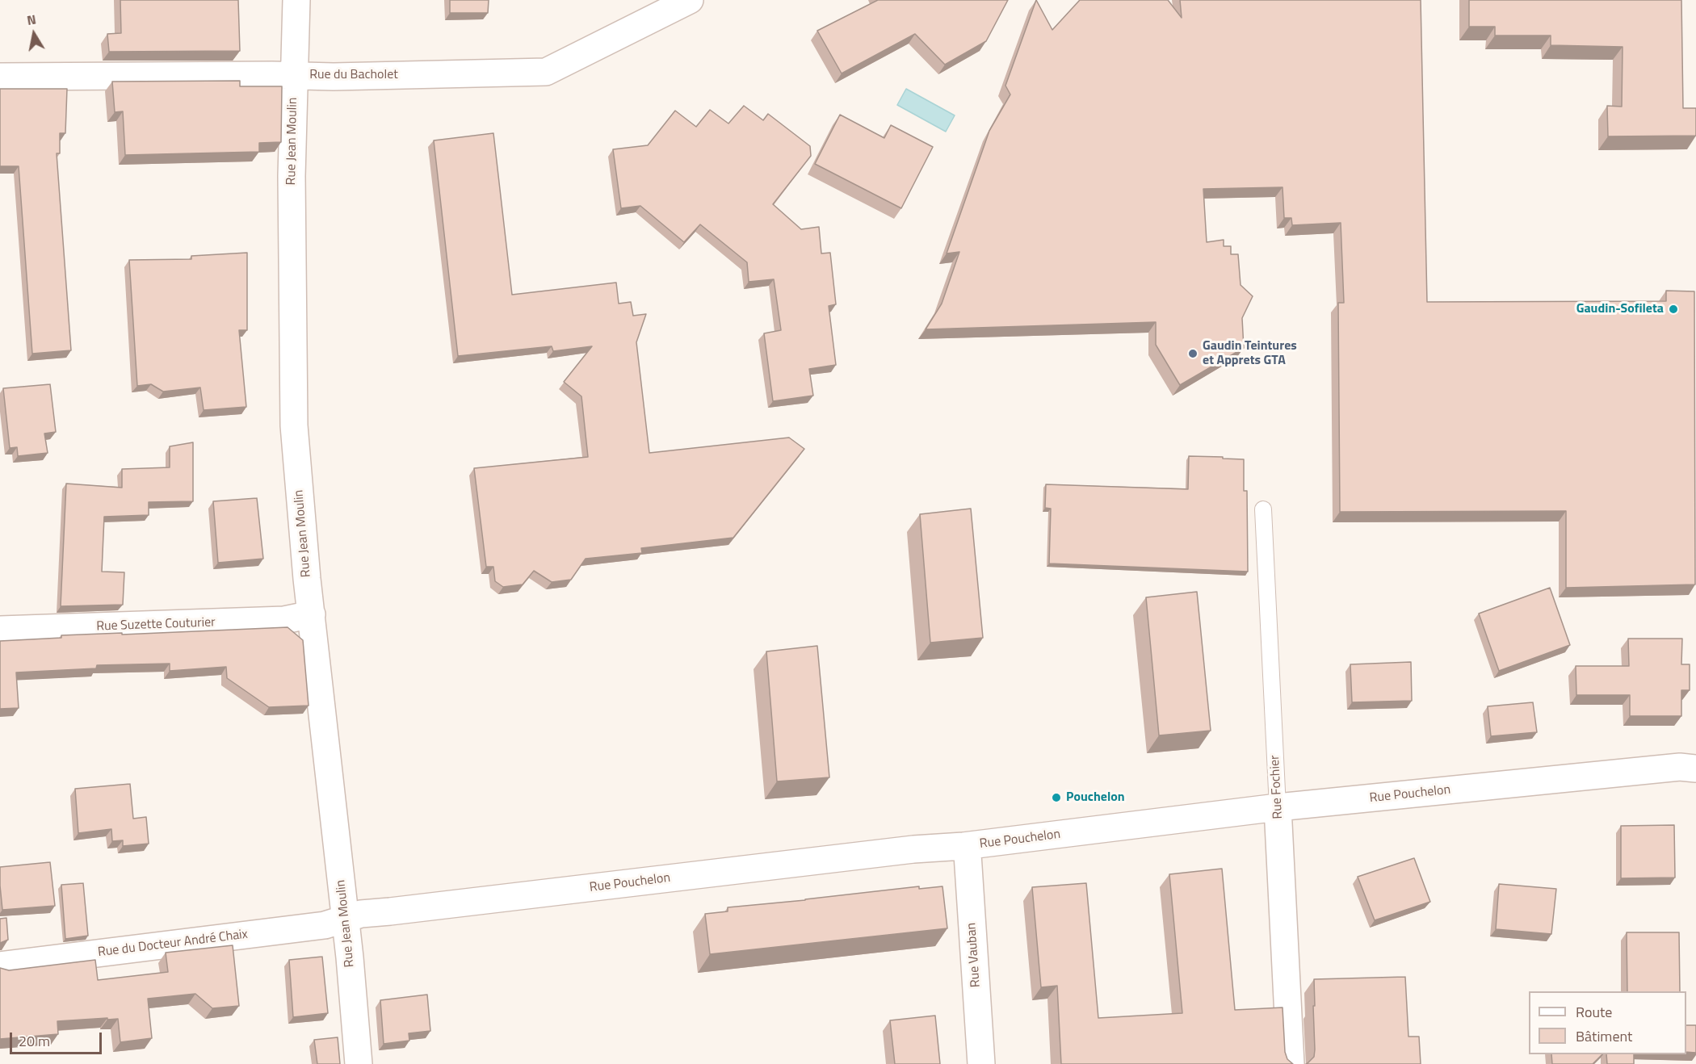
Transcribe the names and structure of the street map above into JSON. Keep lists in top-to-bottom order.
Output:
{
  "streets": {
    "street": [
      "Rue du Bacholet",
      "Rue Jean Moulin",
      "Rue Suzette Couturier",
      "Rue Fochier",
      "Rue Pouchelon",
      "Rue du Docteur André Chaix",
      "Rue Vauban"
    ]
  },
  "crossings": [
    ["Rue du Bacholet", "Rue Jean Moulin"],
    ["Rue Jean Moulin", "Rue Suzette Couturier"],
    ["Rue Jean Moulin", "Rue Pouchelon"],
    ["Rue Jean Moulin", "Rue du Docteur André Chaix"],
    ["Rue Fochier", "Rue Pouchelon"],
    ["Rue Pouchelon", "Rue du Docteur André Chaix"],
    ["Rue Pouchelon", "Rue Vauban"]
  ],
  "places": ["Gaudin-Sofileta", "Gaudin Teintures et Apprets GTA", "Pouchelon"],
  "legend": ["Route", "Bâtiment"],
  "scale_bar": "20 m",
  "north": "top"
}
